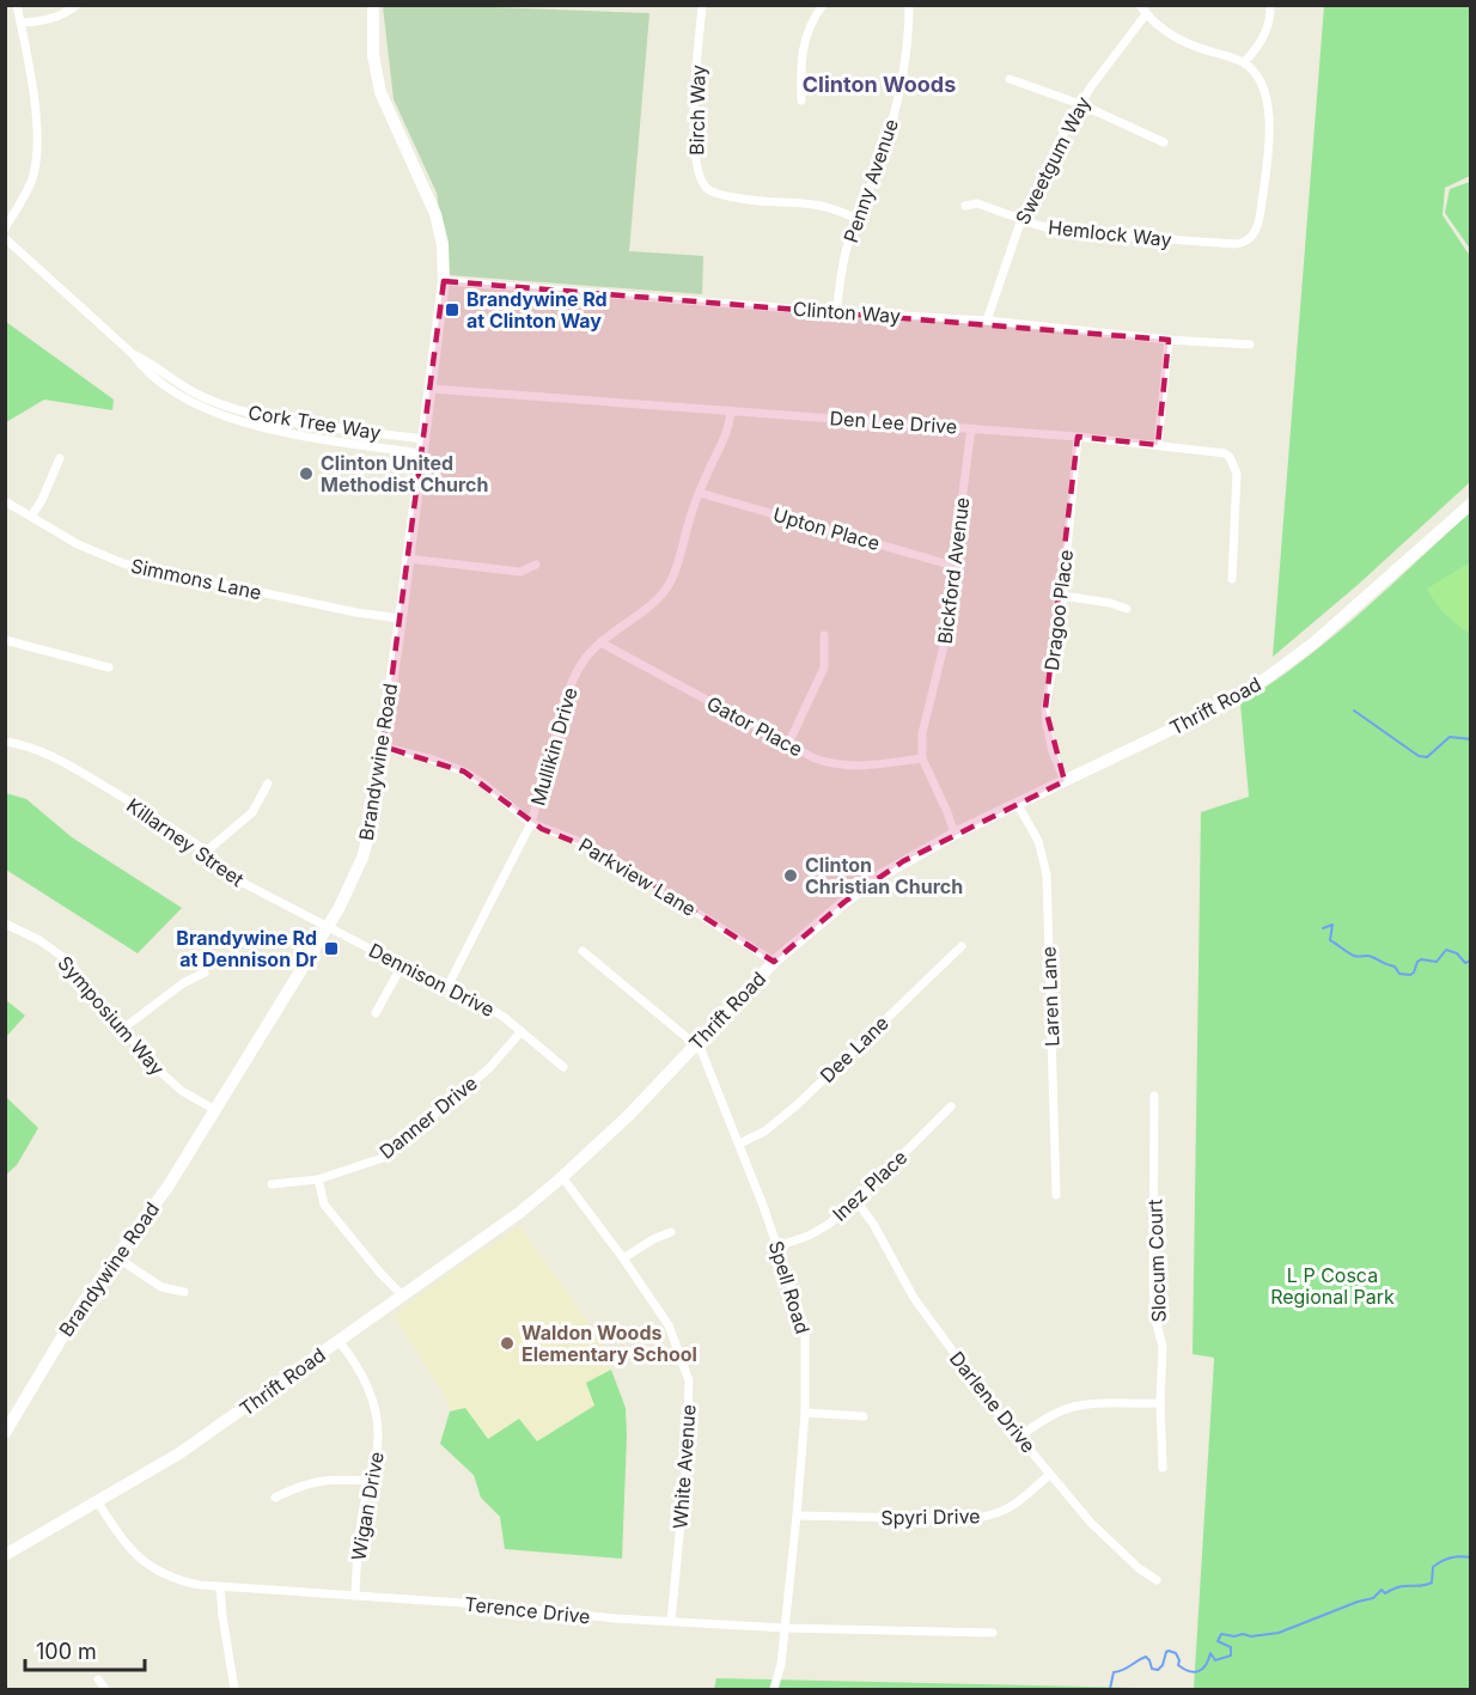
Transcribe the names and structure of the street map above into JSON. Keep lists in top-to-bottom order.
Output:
{
  "streets": {
    "street": [
      "Birch Way",
      "Sweetgum Way",
      "Penny Avenue",
      "Hemlock Way",
      "Clinton Way",
      "Cork Tree Way",
      "Den Lee Drive",
      "Upton Place",
      "Bickford Avenue",
      "Simmons Lane",
      "Dragoo Place",
      "Thrift Road",
      "Gator Place",
      "Mullikin Drive",
      "Brandywine Road",
      "Killarney Street",
      "Parkview Lane",
      "Dennison Drive",
      "Laren Lane",
      "Symposium Way",
      "Dee Lane",
      "Danner Drive",
      "Inez Place",
      "Slocum Court",
      "Spell Road",
      "Darlene Drive",
      "White Avenue",
      "Wigan Drive",
      "Spyri Drive",
      "Terence Drive"
    ]
  },
  "crossings": [
    ["Birch Way", "Penny Avenue"],
    ["Sweetgum Way", "Hemlock Way"],
    ["Sweetgum Way", "Clinton Way"],
    ["Penny Avenue", "Clinton Way"],
    ["Clinton Way", "Brandywine Road"],
    ["Cork Tree Way", "Brandywine Road"],
    ["Den Lee Drive", "Bickford Avenue"],
    ["Den Lee Drive", "Dragoo Place"],
    ["Den Lee Drive", "Mullikin Drive"],
    ["Den Lee Drive", "Brandywine Road"],
    ["Upton Place", "Bickford Avenue"],
    ["Upton Place", "Mullikin Drive"],
    ["Bickford Avenue", "Thrift Road"],
    ["Bickford Avenue", "Gator Place"],
    ["Simmons Lane", "Brandywine Road"],
    ["Dragoo Place", "Thrift Road"],
    ["Thrift Road", "Parkview Lane"],
    ["Thrift Road", "Laren Lane"],
    ["Thrift Road", "Spell Road"],
    ["Thrift Road", "White Avenue"],
    ["Thrift Road", "Wigan Drive"],
    ["Thrift Road", "Terence Drive"],
    ["Gator Place", "Mullikin Drive"],
    ["Mullikin Drive", "Parkview Lane"],
    ["Mullikin Drive", "Dennison Drive"],
    ["Brandywine Road", "Killarney Street"],
    ["Brandywine Road", "Parkview Lane"],
    ["Brandywine Road", "Dennison Drive"],
    ["Brandywine Road", "Symposium Way"],
    ["Killarney Street", "Dennison Drive"],
    ["Dennison Drive", "Danner Drive"],
    ["Dee Lane", "Spell Road"],
    ["Inez Place", "Spell Road"],
    ["Inez Place", "Darlene Drive"],
    ["Spell Road", "Spyri Drive"],
    ["Spell Road", "Terence Drive"],
    ["Darlene Drive", "Spyri Drive"],
    ["White Avenue", "Terence Drive"],
    ["Wigan Drive", "Terence Drive"]
  ],
  "districts": ["Clinton Woods"],
  "parks": ["L P Cosca Regional Park"],
  "places": {
    "transit": ["Brandywine Rd at Clinton Way", "Brandywine Rd at Dennison Dr"],
    "other": ["Clinton United Methodist Church", "Clinton Christian Church", "Waldon Woods Elementary School"]
  },
  "scale_bar": "100 m"
}
